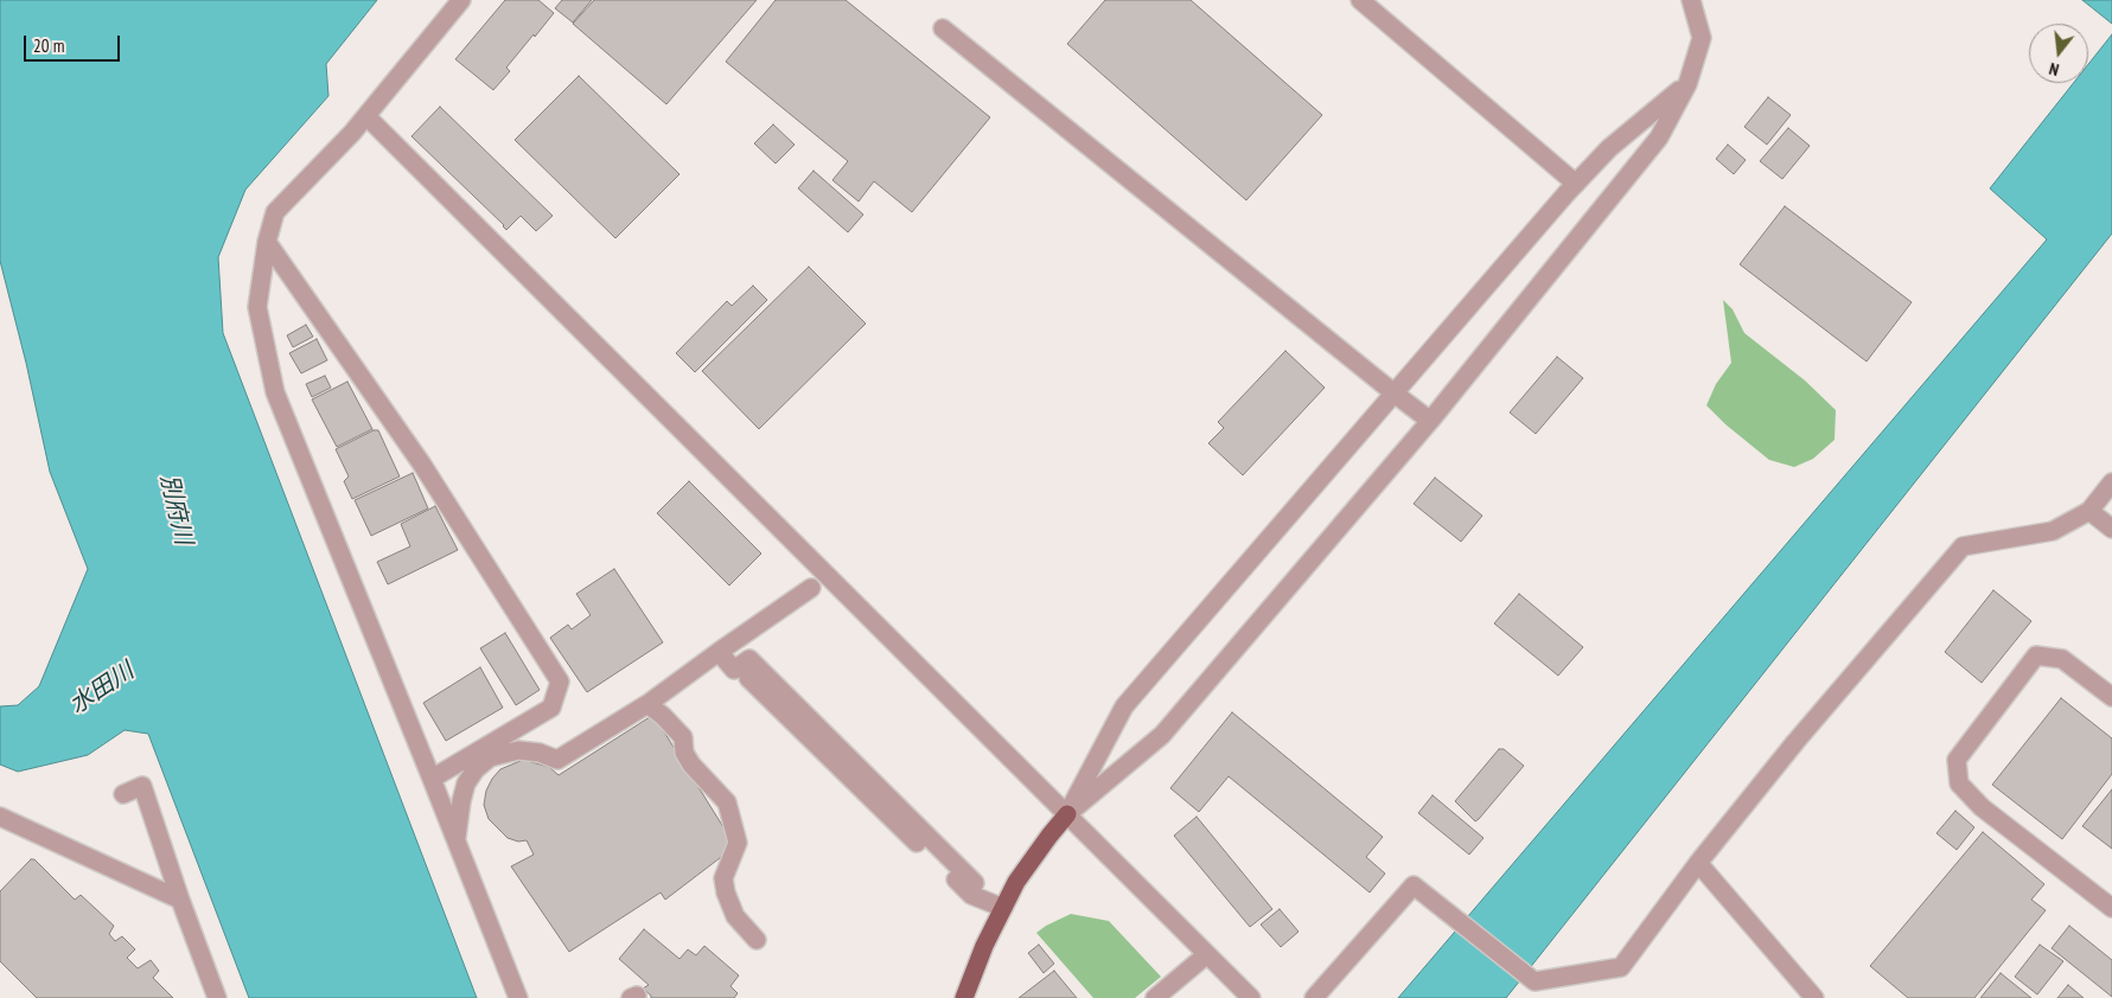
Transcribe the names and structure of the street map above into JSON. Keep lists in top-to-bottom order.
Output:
{
  "water": ["別府川", "水田川"],
  "scale_bar": "20 m",
  "north": "bottom"
}
